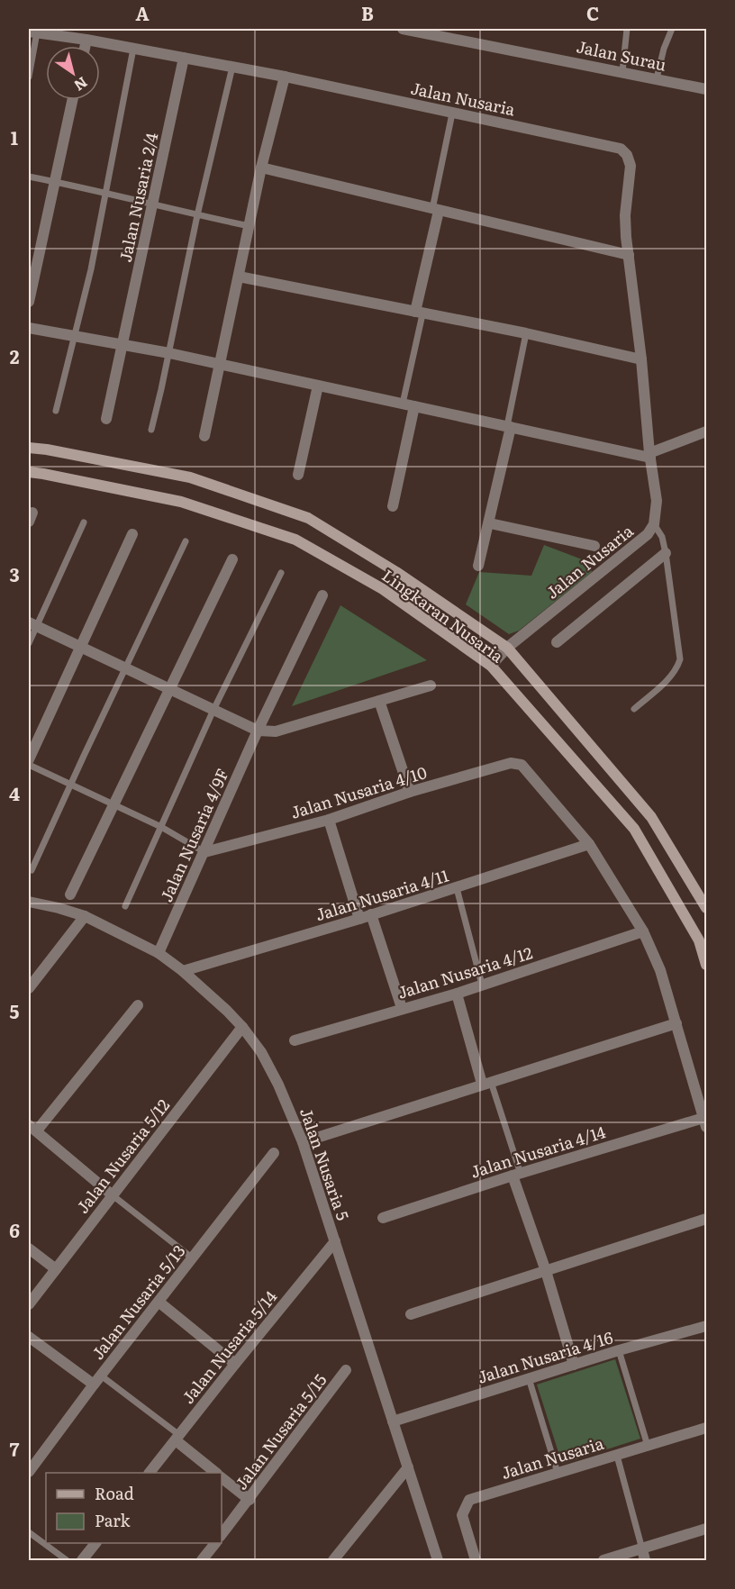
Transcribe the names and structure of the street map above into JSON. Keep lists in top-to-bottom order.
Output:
{
  "streets": {
    "main road": ["Lingkaran Nusaria"],
    "street": [
      "Jalan Surau",
      "Jalan Nusaria",
      "Jalan Nusaria 2/4",
      "Jalan Nusaria 4/10",
      "Jalan Nusaria 4/9F",
      "Jalan Nusaria 4/11",
      "Jalan Nusaria 4/12",
      "Jalan Nusaria 4/14",
      "Jalan Nusaria 5/12",
      "Jalan Nusaria 5",
      "Jalan Nusaria 5/13",
      "Jalan Nusaria 5/14",
      "Jalan Nusaria 4/16",
      "Jalan Nusaria 5/15"
    ]
  },
  "crossings": [
    ["Jalan Nusaria", "Jalan Nusaria 2/4"],
    ["Jalan Nusaria", "Lingkaran Nusaria"],
    ["Jalan Nusaria 4/10", "Jalan Nusaria 4/9F"],
    ["Jalan Nusaria 4/10", "Jalan Nusaria 4/11"],
    ["Jalan Nusaria 4/9F", "Jalan Nusaria 5"],
    ["Jalan Nusaria 4/11", "Jalan Nusaria 5"],
    ["Jalan Nusaria 5/12", "Jalan Nusaria 5"],
    ["Jalan Nusaria 5", "Jalan Nusaria 5/14"],
    ["Jalan Nusaria 5", "Jalan Nusaria 4/16"]
  ],
  "legend": ["Road", "Park"],
  "north": "bottom right",
  "grid": {
    "columns": ["A", "B", "C"],
    "rows": [
      "1",
      "2",
      "3",
      "4",
      "5",
      "6",
      "7"
    ]
  }
}
